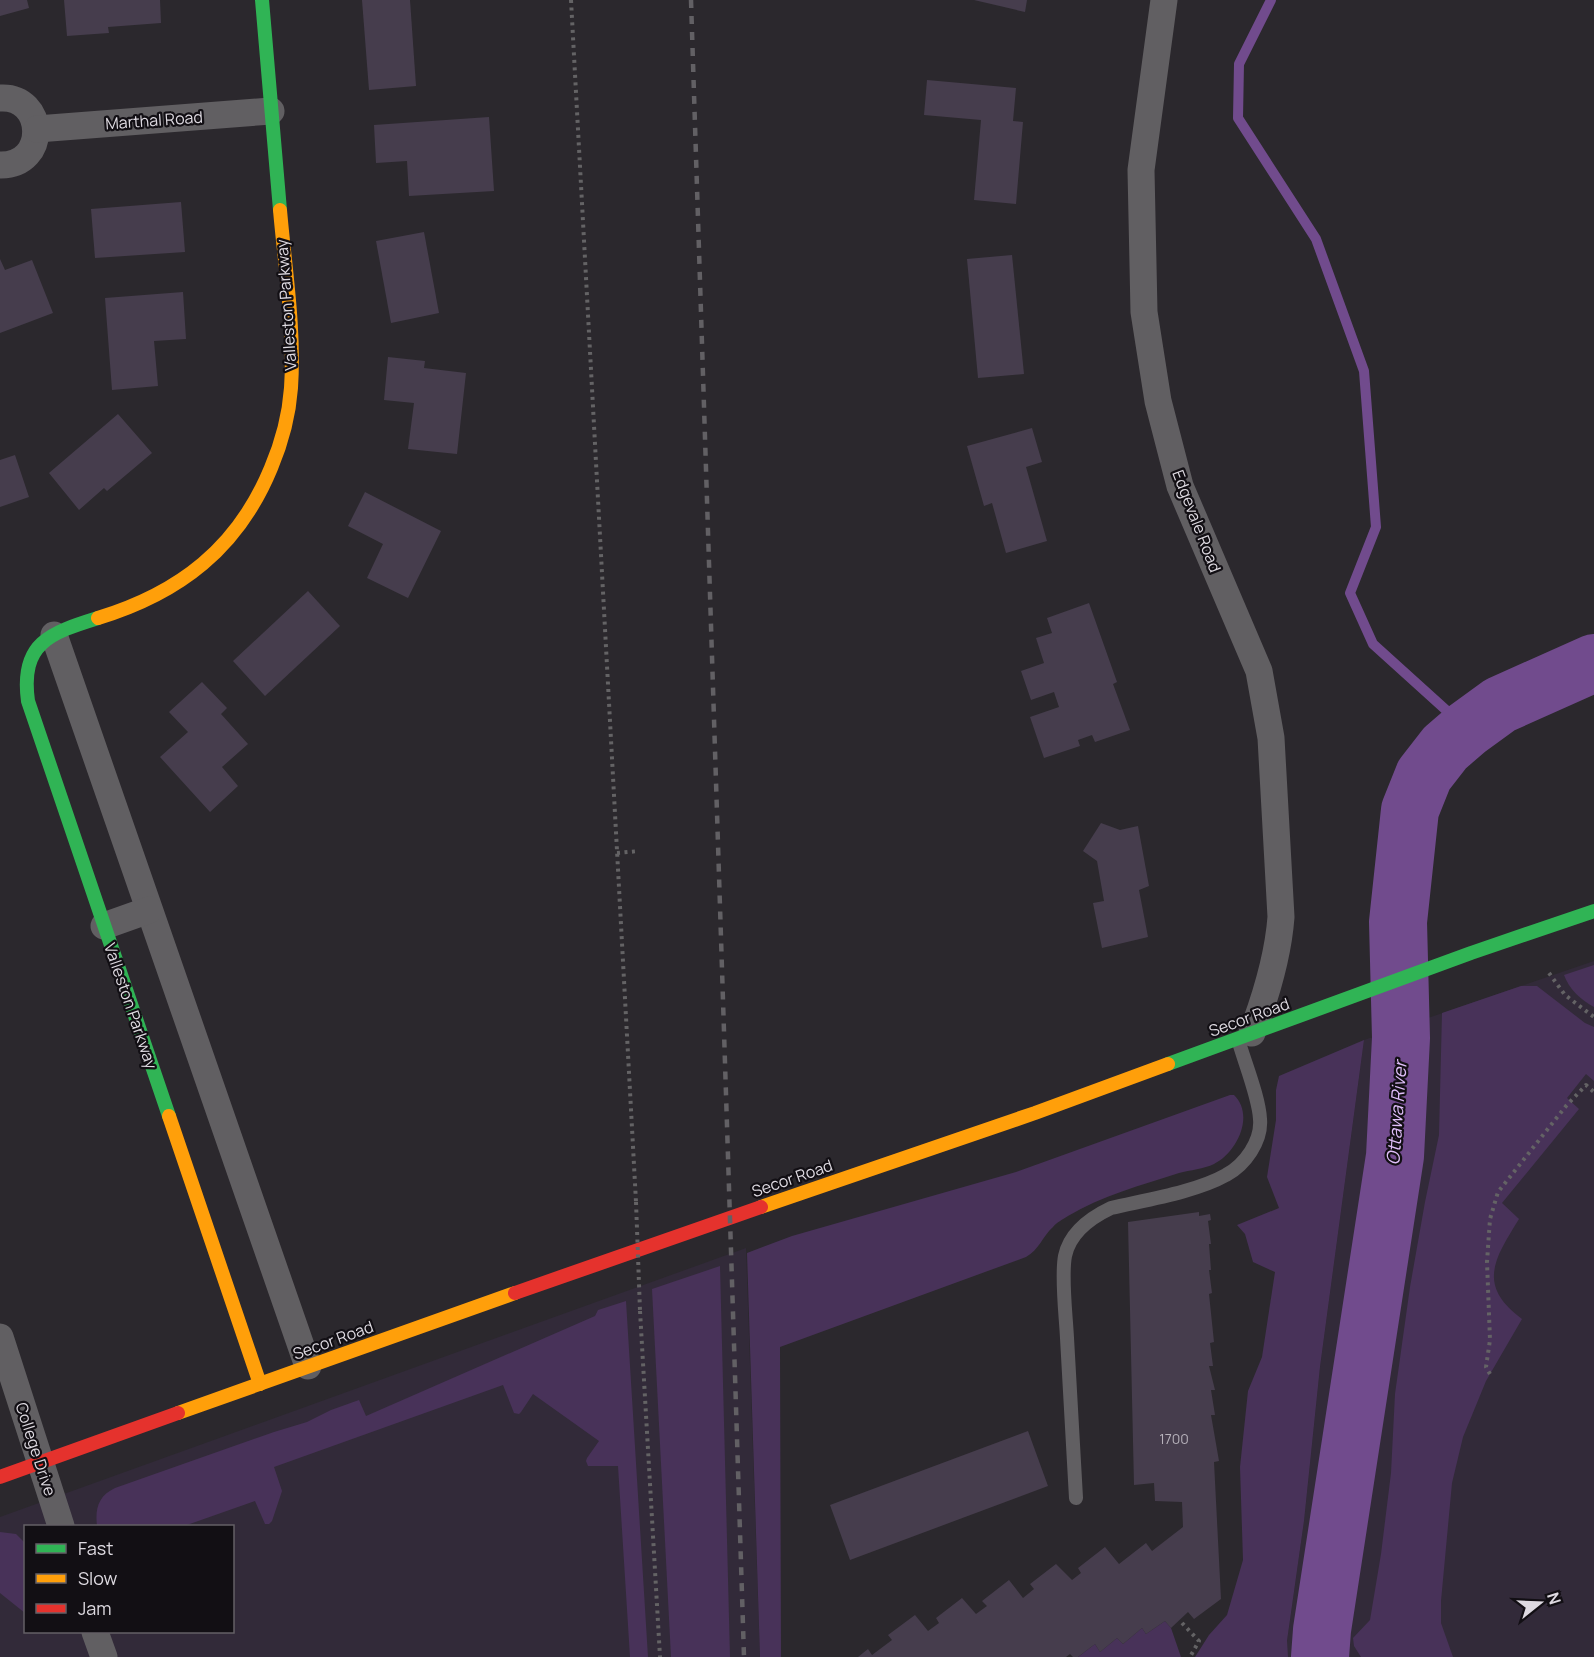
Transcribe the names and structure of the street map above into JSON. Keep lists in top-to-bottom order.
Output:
{
  "streets": {
    "main road": ["Valleston Parkway", "Secor Road"],
    "street": ["Marthal Road", "Edgevale Road", "College Drive"]
  },
  "crossings": [
    ["Marthal Road", "Valleston Parkway"],
    ["Valleston Parkway", "Secor Road"],
    ["Edgevale Road", "Secor Road"],
    ["Secor Road", "College Drive"]
  ],
  "water": ["Ottawa River"],
  "house_numbers": ["1700"],
  "legend": ["Fast", "Slow", "Jam"],
  "north": "right"
}
